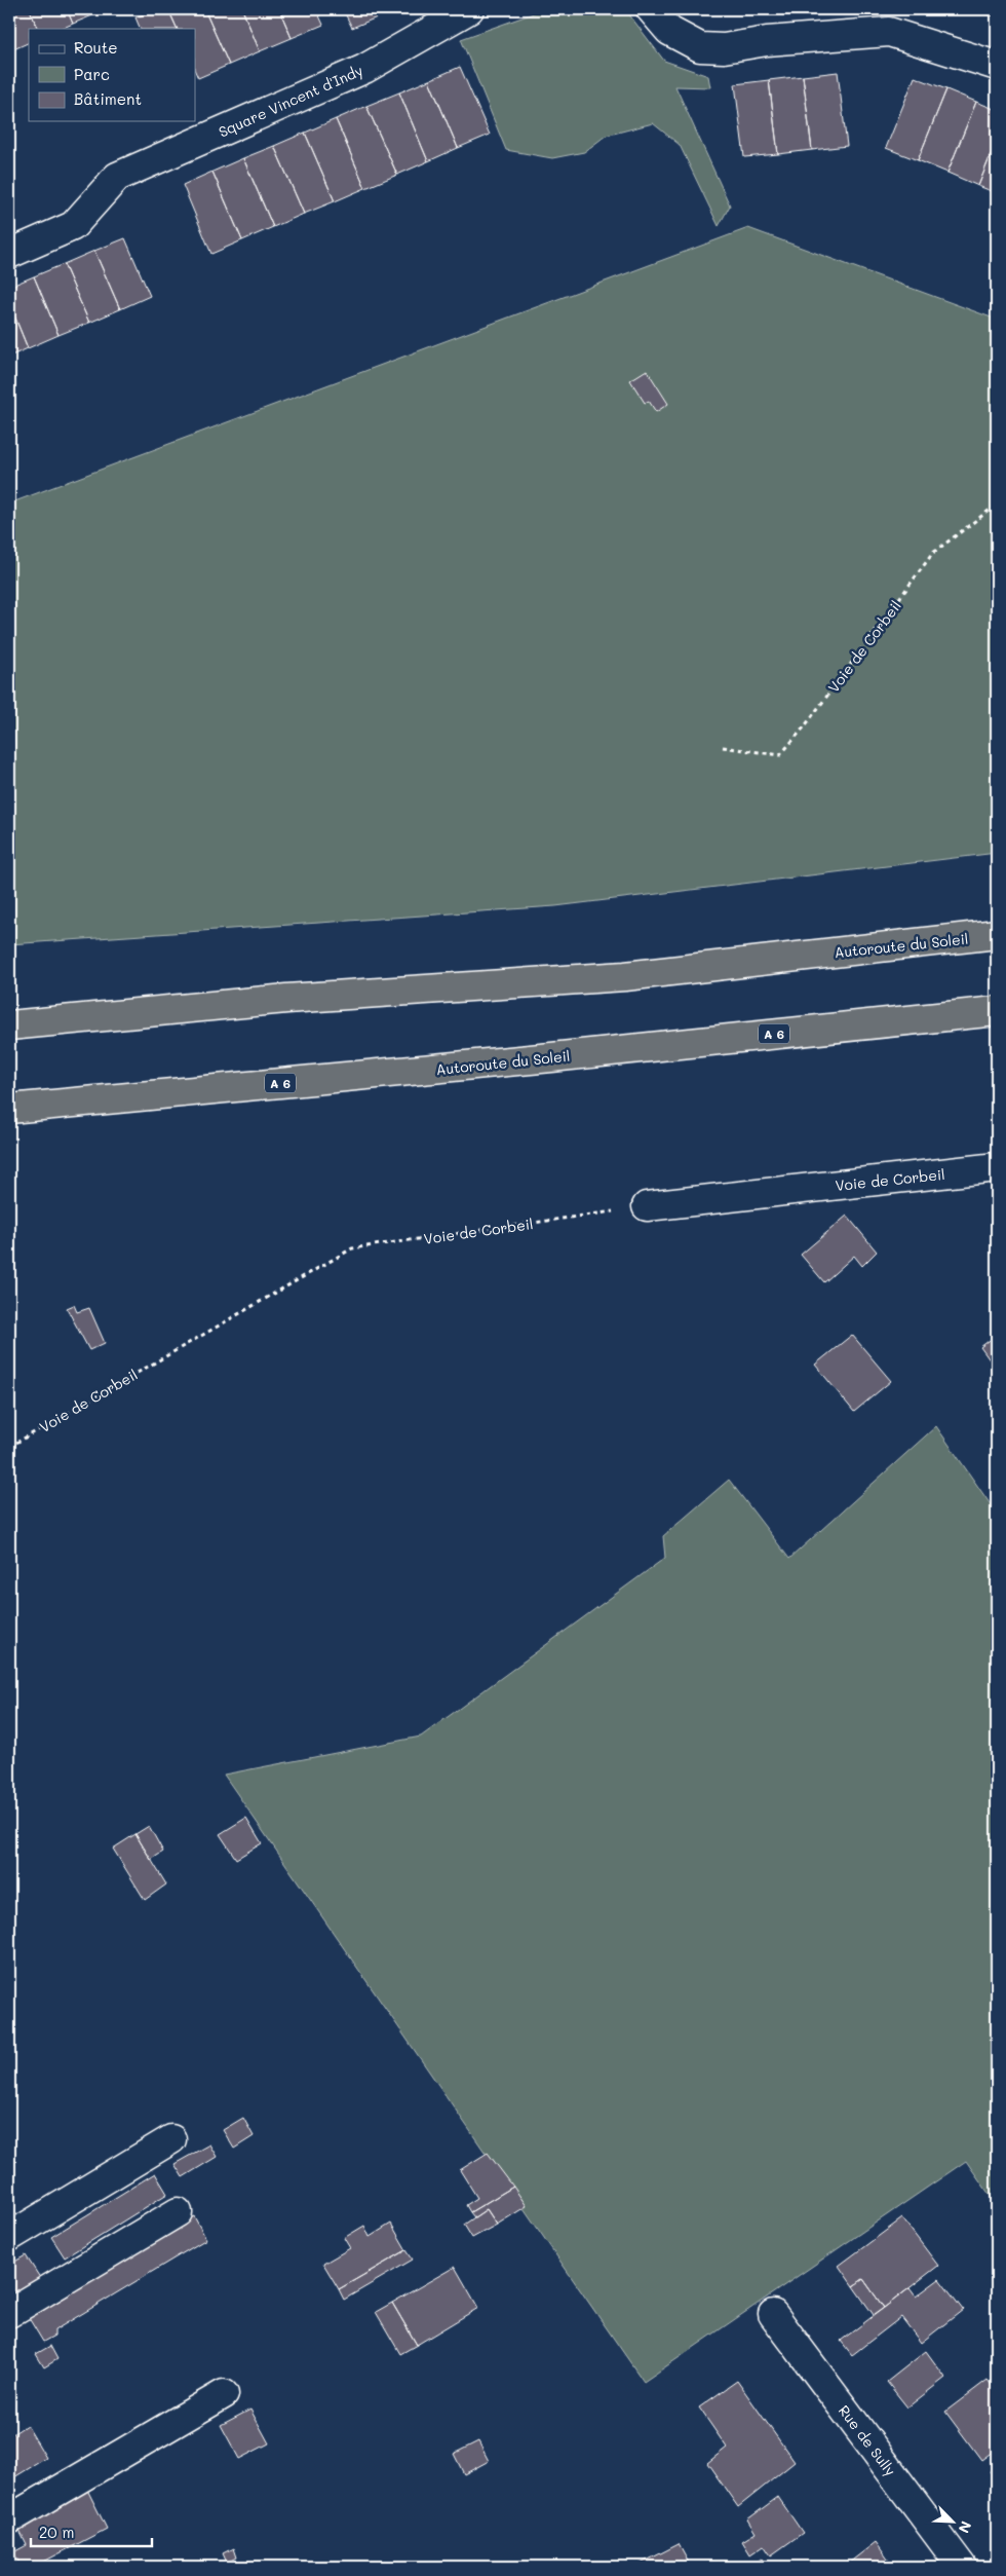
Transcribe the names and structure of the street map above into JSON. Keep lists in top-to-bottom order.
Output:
{
  "streets": {
    "highway": ["Autoroute du Soleil", "A 6"],
    "street": ["Square Vincent d'Indy", "Voie de Corbeil", "Rue de Sully"]
  },
  "legend": ["Route", "Parc", "Bâtiment"],
  "scale_bar": "20 m",
  "north": "bottom right"
}
